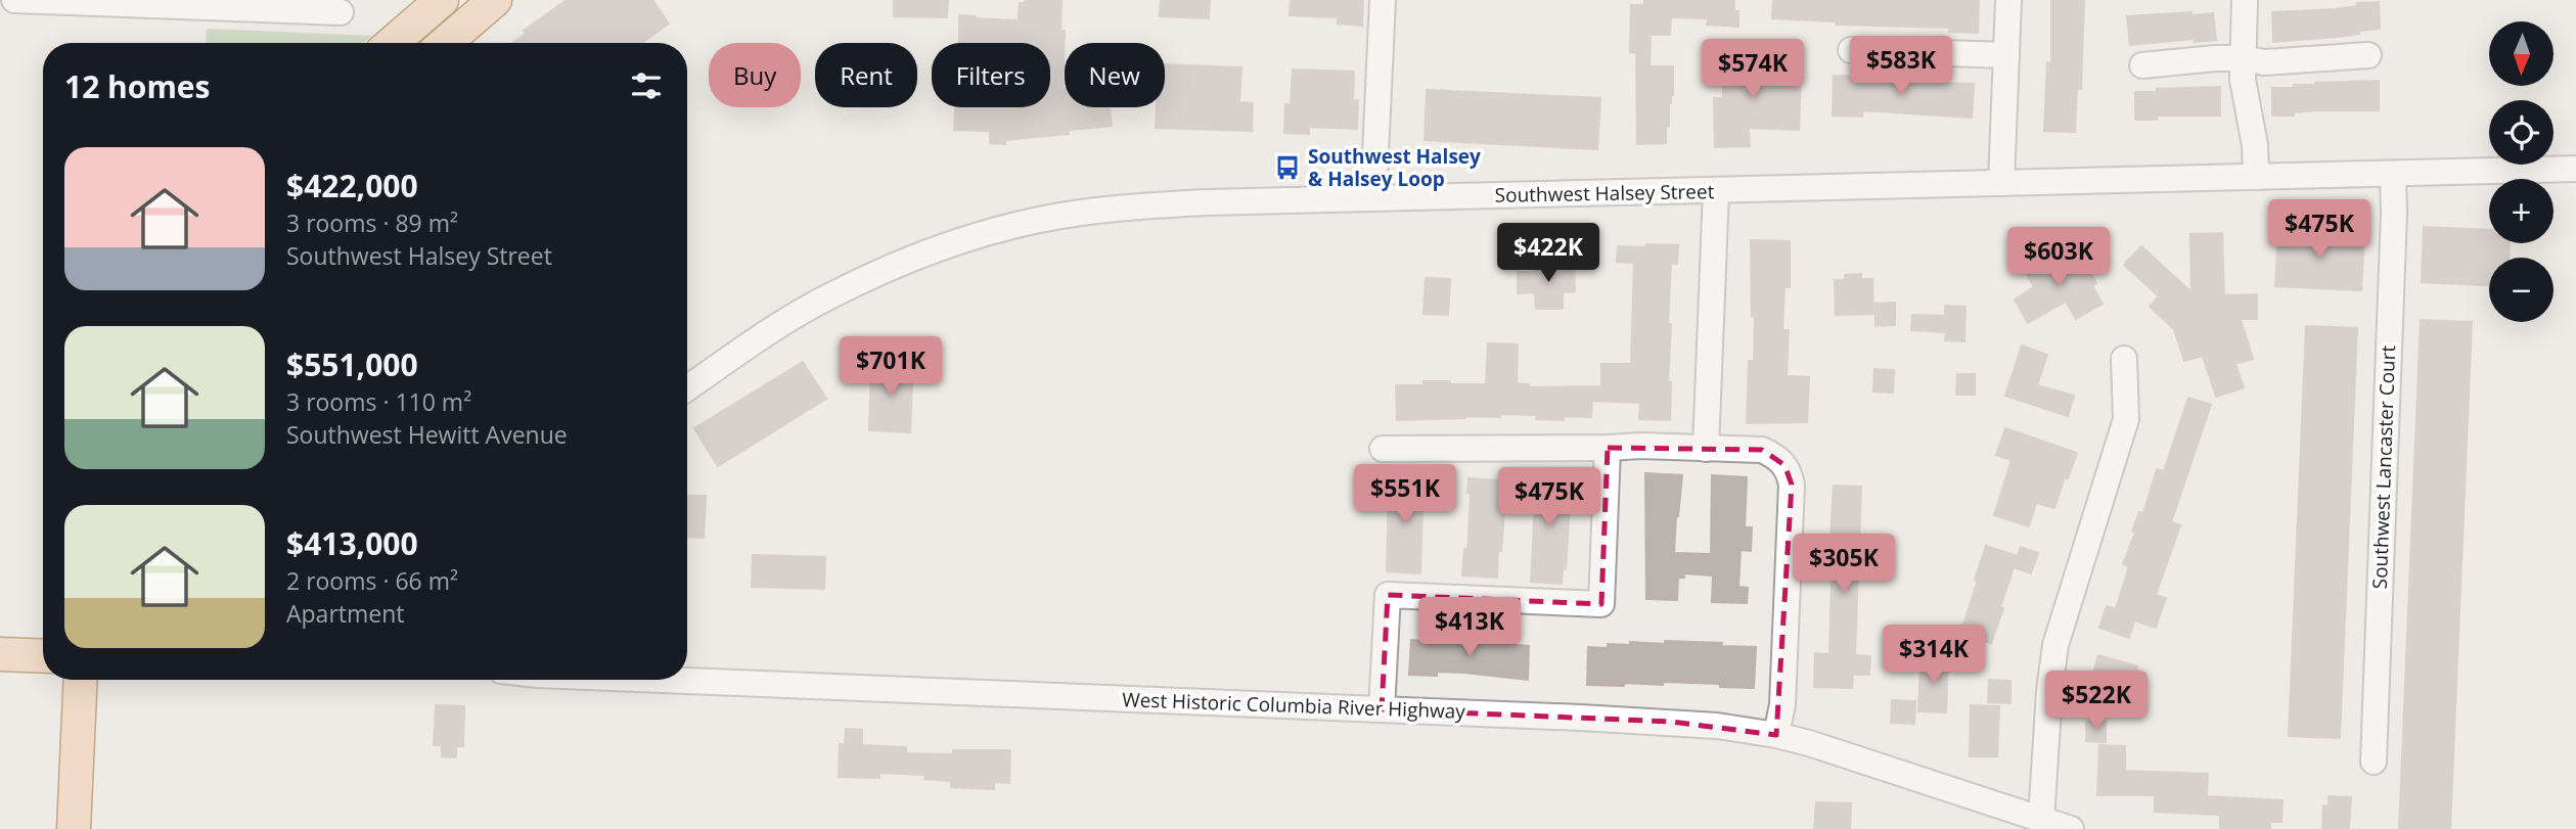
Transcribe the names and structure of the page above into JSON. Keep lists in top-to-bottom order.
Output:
{
  "streets": {
    "street": ["Southwest Halsey Street", "Southwest Lancaster Court", "West Historic Columbia River Highway"]
  },
  "crossings": [
    ["Southwest Halsey Street", "Southwest Lancaster Court"]
  ],
  "places": {
    "bus stop": ["Southwest Halsey & Halsey Loop"]
  },
  "north": "bottom",
  "page": {
    "map_buttons": ["+", "−"],
    "price": [
      "$583K",
      "$574K",
      "$475K",
      "$422K",
      "$603K",
      "$701K",
      "$551K",
      "$475K",
      "$305K",
      "$413K",
      "$314K",
      "$522K"
    ],
    "chip": [
      "Buy",
      "Rent",
      "Filters",
      "New"
    ],
    "heading": "12 homes",
    "list": [
      {
        "name": "$422,000",
        "note": "3 rooms · 89 m² · Southwest Halsey Street"
      },
      {
        "name": "$551,000",
        "note": "3 rooms · 110 m² · Southwest Hewitt Avenue"
      },
      {
        "name": "$413,000",
        "note": "2 rooms · 66 m² · Apartment"
      }
    ]
  }
}
